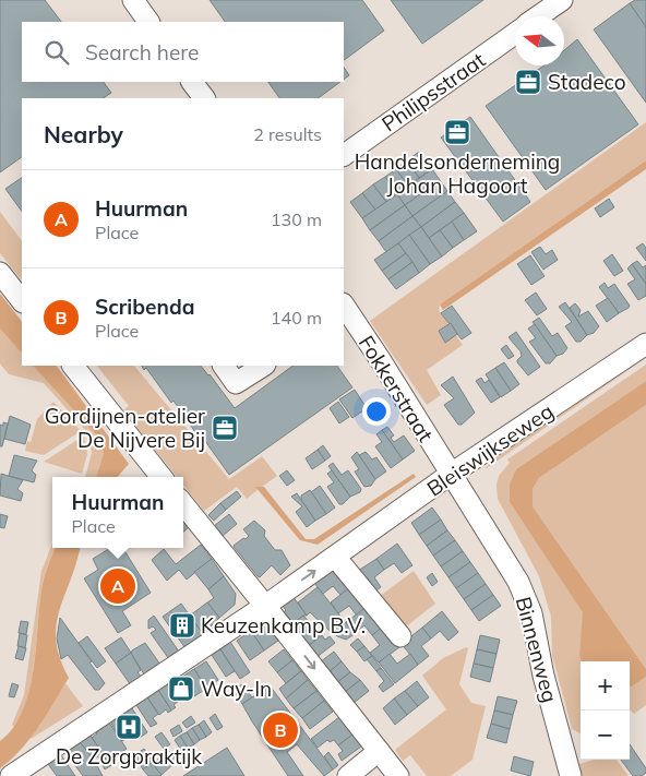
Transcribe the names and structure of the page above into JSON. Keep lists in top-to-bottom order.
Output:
{
  "streets": {
    "street": [
      "Philipsstraat",
      "Fokkerstraat",
      "Bleiswijkseweg",
      "Binnenweg"
    ]
  },
  "crossings": [
    ["Fokkerstraat", "Bleiswijkseweg"],
    ["Fokkerstraat", "Binnenweg"],
    ["Bleiswijkseweg", "Binnenweg"]
  ],
  "places": {
    "office": ["Stadeco", "Handelsonderneming Johan Hagoort", "Gordijnen-atelier De Nijvere Bij"],
    "building": ["Keuzenkamp B.V."],
    "shop": ["Way-In"],
    "hospital": ["De Zorgpraktijk"]
  },
  "north": "left",
  "page": {
    "search": "Search here",
    "heading": ["Nearby", "2 results"],
    "list": [
      {
        "mark": "A",
        "name": "Huurman",
        "note": "Place",
        "value": "130 m"
      },
      {
        "mark": "B",
        "name": "Scribenda",
        "note": "Place",
        "value": "140 m"
      }
    ],
    "popup": ["Huurman", "Place"],
    "pins": ["A", "B"],
    "map_buttons": ["+", "−"]
  }
}
